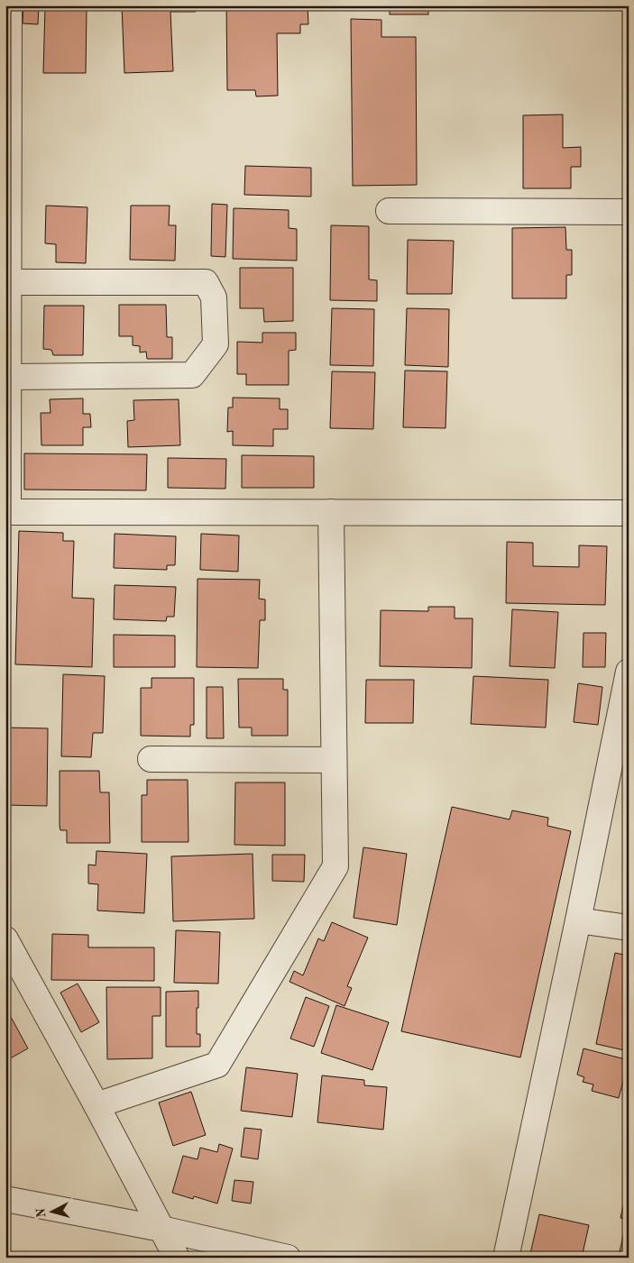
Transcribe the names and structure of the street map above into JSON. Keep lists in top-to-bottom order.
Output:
{
  "north": "left"
}
